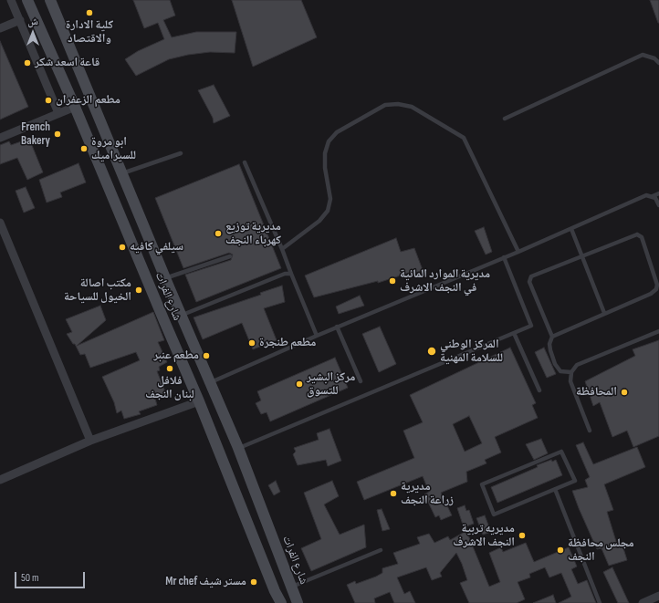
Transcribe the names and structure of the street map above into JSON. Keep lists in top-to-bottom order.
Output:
{
  "streets": {
    "main road": ["شارع الفرات"]
  },
  "places": [
    "كلية الادارة والاقتصاد",
    "قاعة اسعد شكر",
    "مطعم الزعفران",
    "French Bakery",
    "ابو مروة للسيراميك",
    "مديرية توزيع كهرباء النجف",
    "سيلفي كافيه",
    "مديرية الموارد المائية في النجف الاشرف",
    "مكتب اصالة الخيول للسياحة",
    "مطعم طنجرة",
    "المركز الوطني للسلامة المهنية",
    "مطعم عنبر",
    "فلافل لبنان النجف",
    "مركز البشير للتسوق",
    "المحافظة",
    "مديرية زراعة النجف",
    "مديريه تربية النجف الاشرف",
    "مجلس محافظة النجف",
    "Mr chef مستر شيف"
  ],
  "scale_bar": "50 m",
  "north": "top"
}
